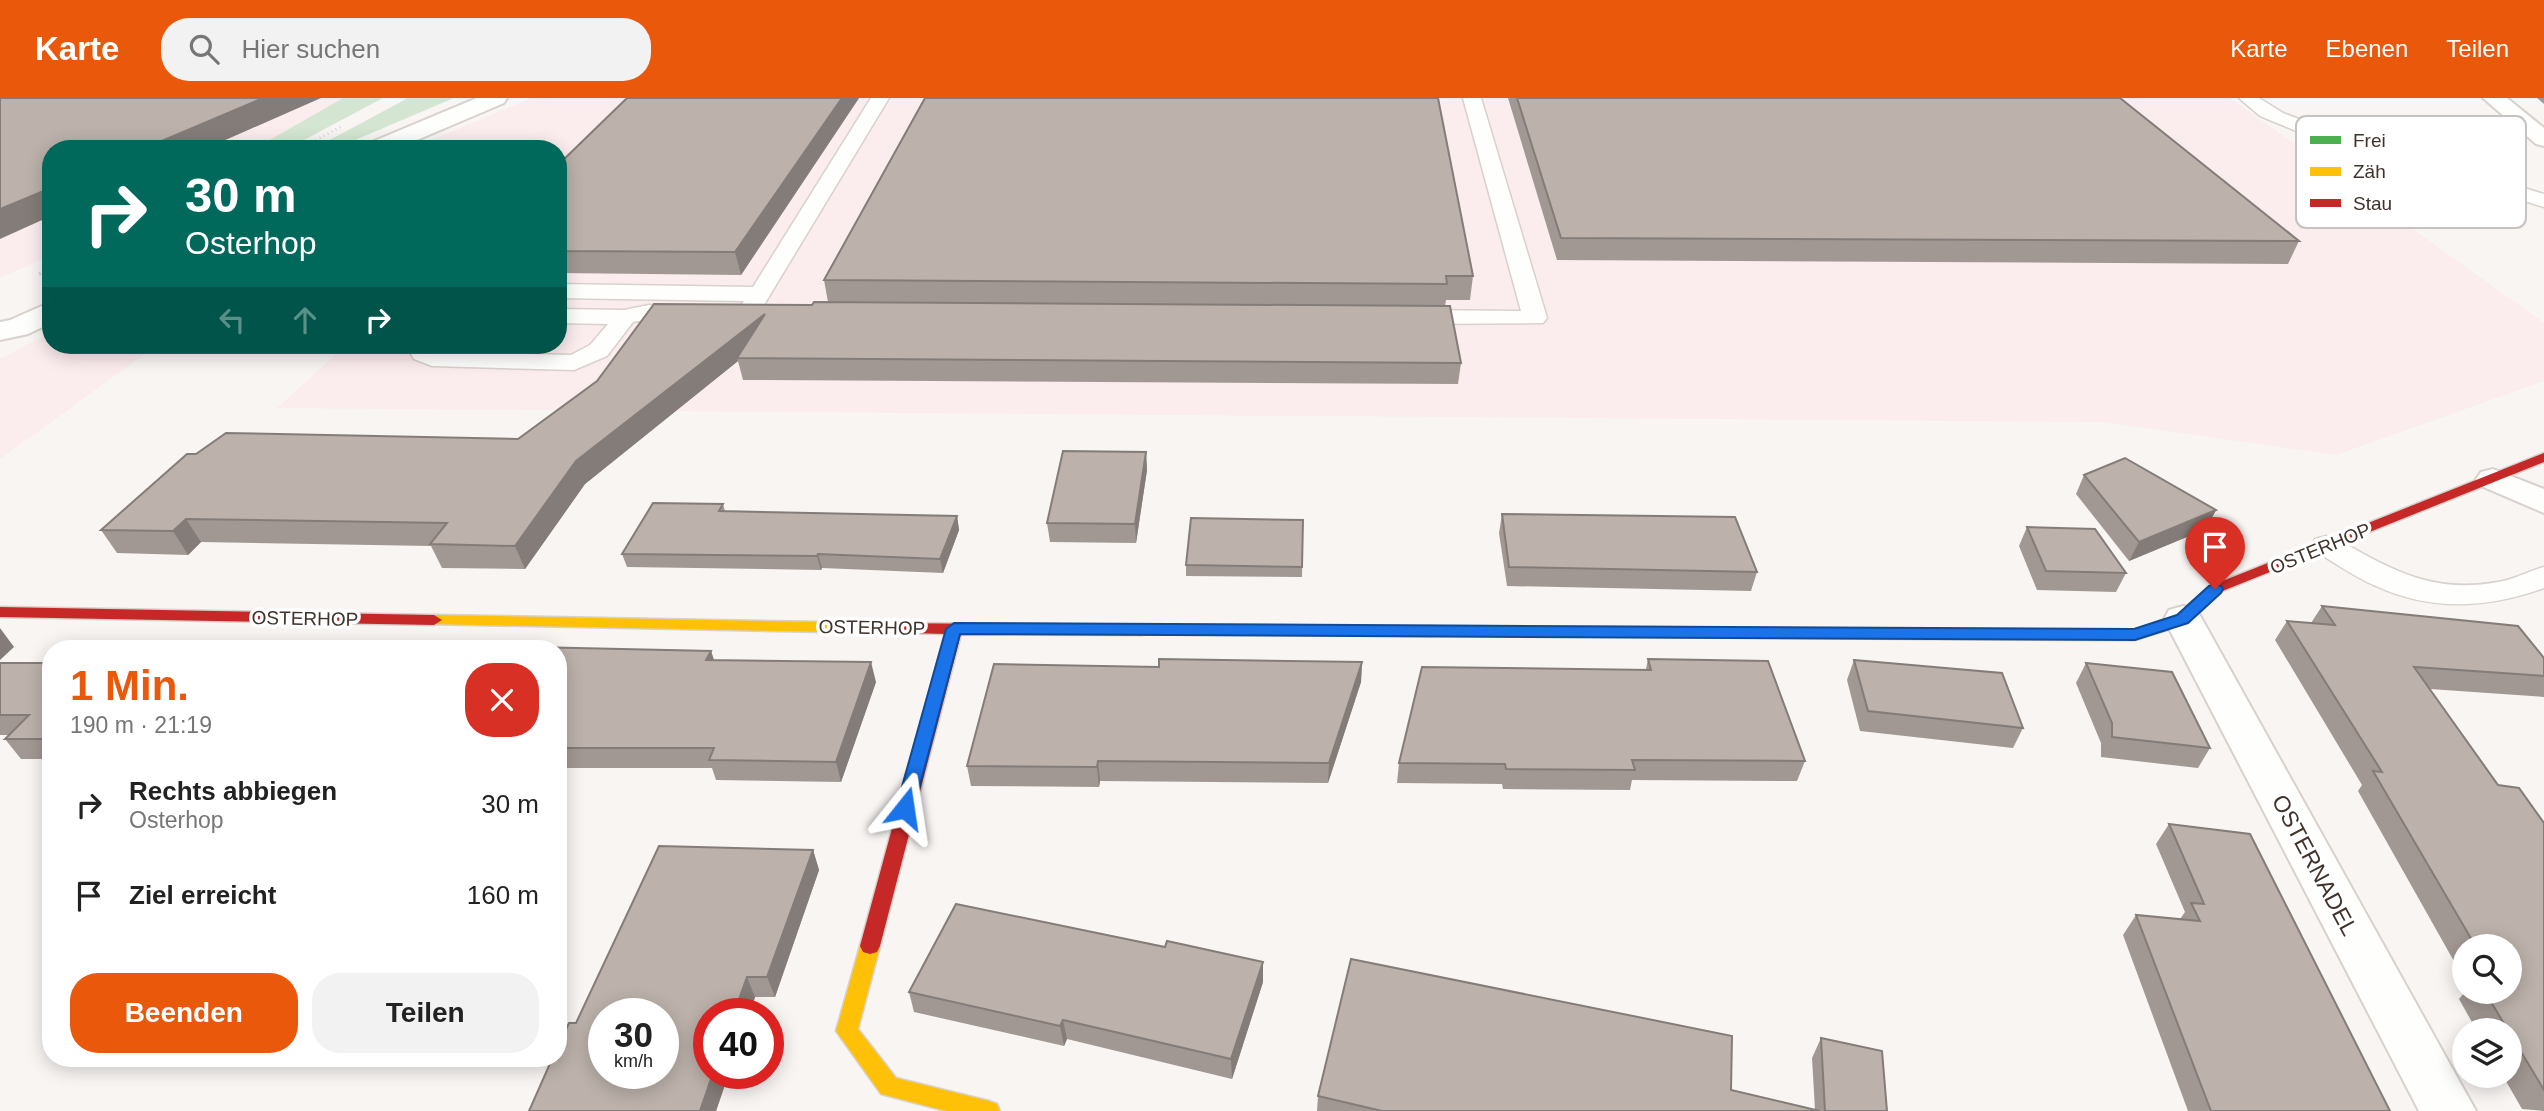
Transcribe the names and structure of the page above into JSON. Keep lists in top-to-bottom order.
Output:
{
  "streets": {
    "street": ["OSTERHOP", "OSTERNADEL"]
  },
  "crossings": [
    ["OSTERHOP", "OSTERNADEL"]
  ],
  "legend": ["Frei", "Zäh", "Stau"],
  "page": {
    "header": "Karte",
    "search": "Hier suchen",
    "nav": ["Karte", "Ebenen", "Teilen"],
    "turn": ["30 m", "Osterhop"],
    "heading": ["1 Min.", "190 m · 21:19"],
    "list": [
      {
        "name": "Rechts abbiegen",
        "note": "Osterhop",
        "value": "30 m"
      },
      {
        "name": "Ziel erreicht",
        "value": "160 m"
      }
    ],
    "buttons": ["Beenden", "Teilen"],
    "speed": "30 km/h",
    "limit": "40"
  }
}
